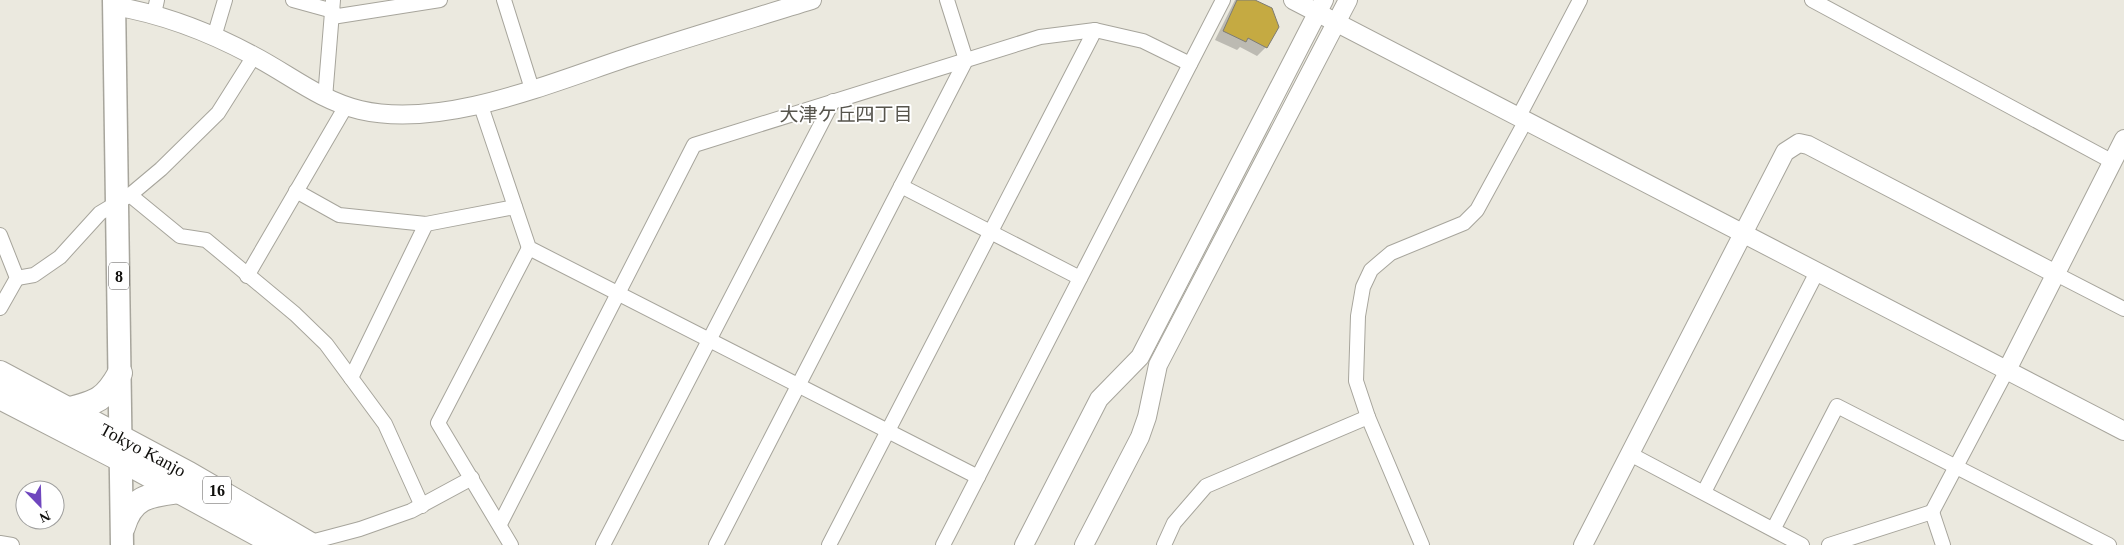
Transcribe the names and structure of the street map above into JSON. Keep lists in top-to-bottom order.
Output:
{
  "streets": {
    "highway": ["Tokyo Kanjo", "16"],
    "main road": ["8"]
  },
  "crossings": [
    ["8", "Tokyo Kanjo"]
  ],
  "districts": ["大津ケ丘四丁目"],
  "north": "bottom right"
}
